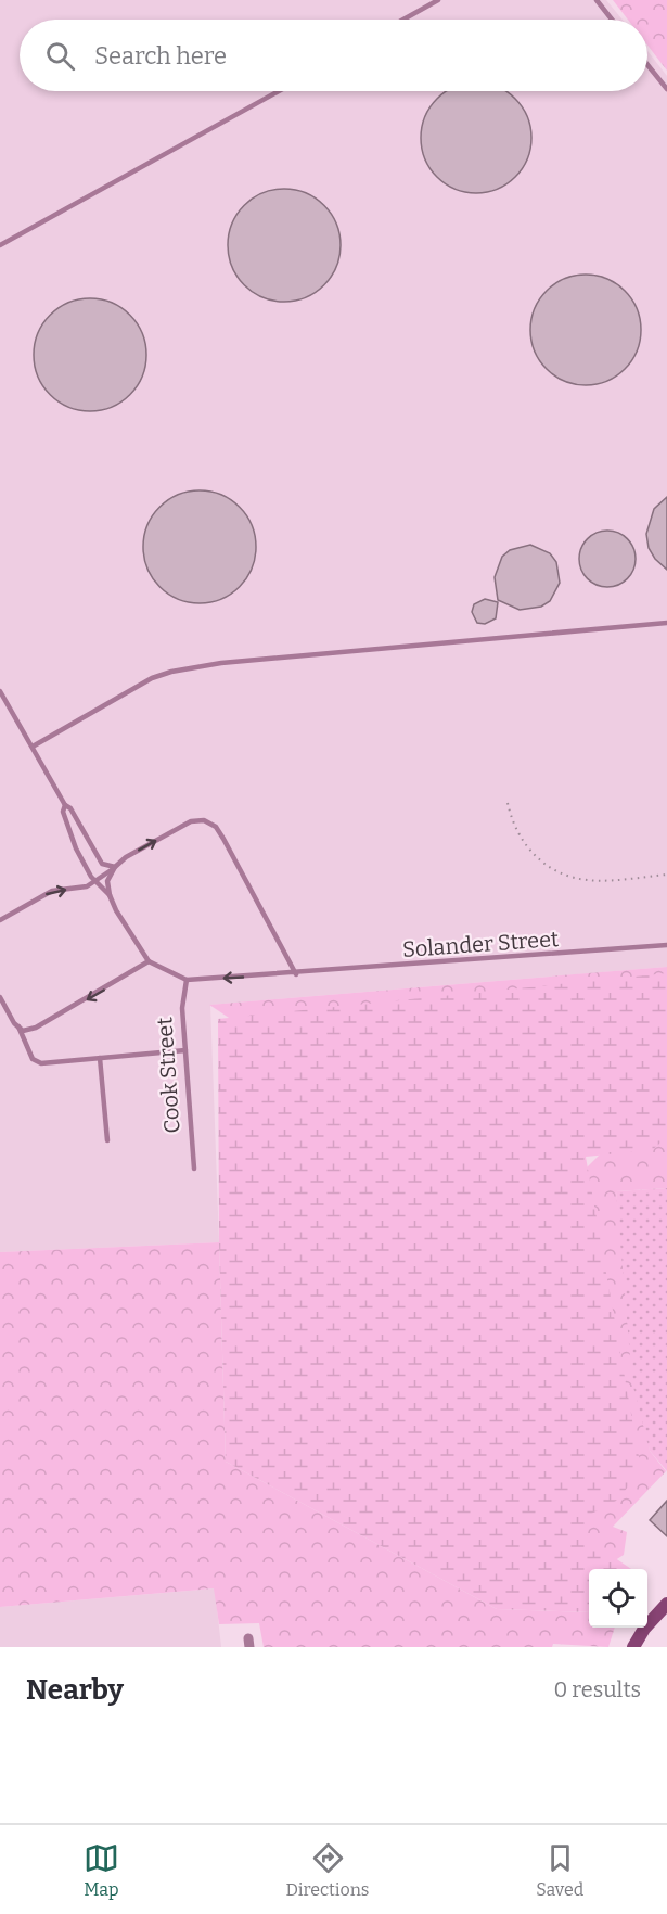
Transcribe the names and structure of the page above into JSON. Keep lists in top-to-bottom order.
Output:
{
  "streets": {
    "lane": ["Solander Street", "Cook Street"]
  },
  "crossings": [
    ["Solander Street", "Cook Street"]
  ],
  "page": {
    "search": "Search here",
    "heading": ["Nearby", "0 results"],
    "nav": ["Map", "Directions", "Saved"]
  }
}
